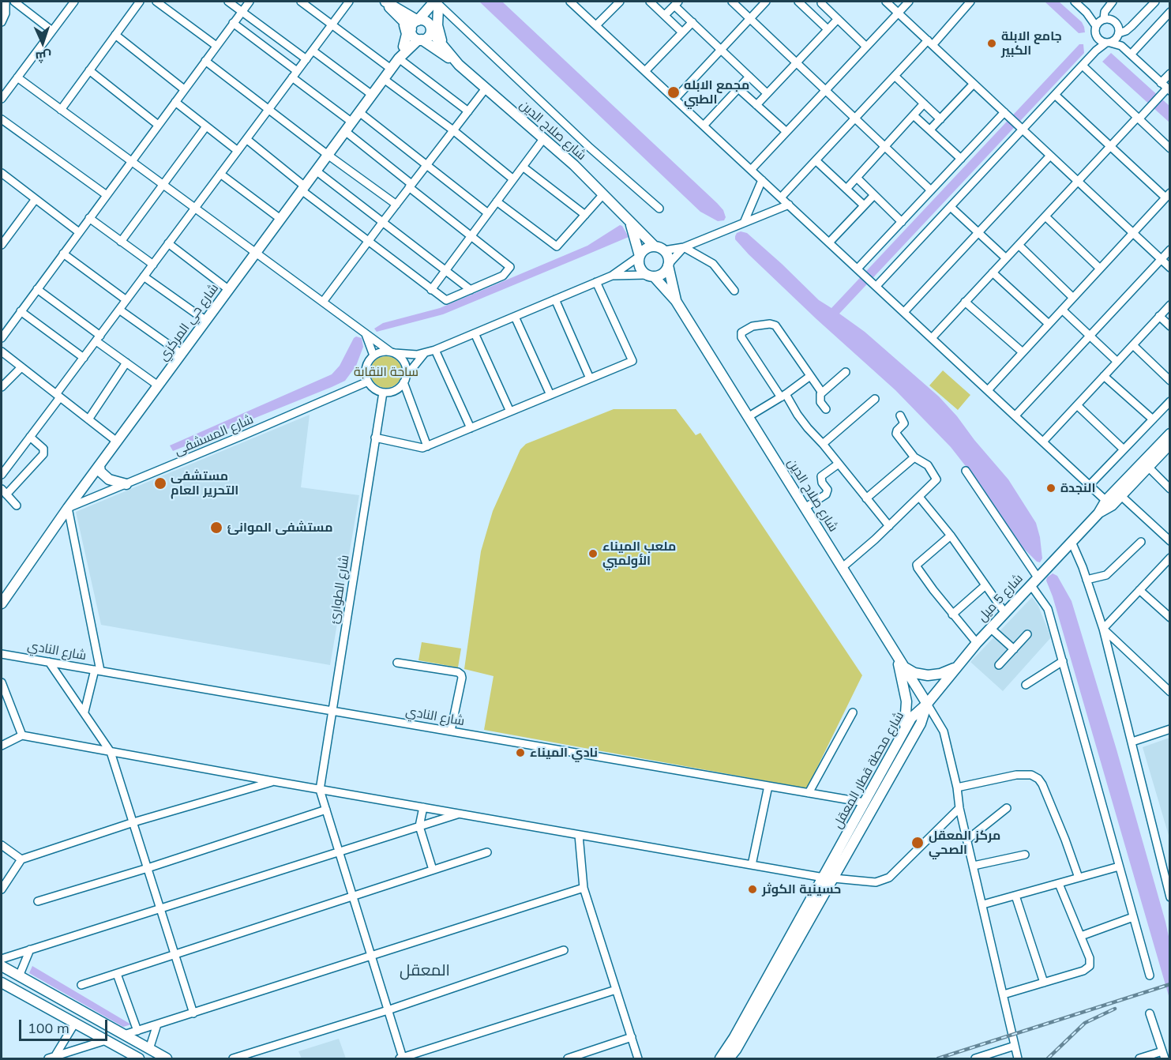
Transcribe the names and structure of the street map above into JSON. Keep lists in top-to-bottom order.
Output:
{
  "streets": {
    "main road": [
      "شارع صلاح الدين",
      "شارع حي المركزي",
      "شارع 5 ميل",
      "شارع محطة قطار المعقل"
    ],
    "street": ["شارع المسشفى", "شارع الطوارئ", "شارع النادي"]
  },
  "crossings": [
    ["شارع صلاح الدين", "شارع حي المركزي"],
    ["شارع صلاح الدين", "شارع 5 ميل"],
    ["شارع صلاح الدين", "شارع محطة قطار المعقل"],
    ["شارع حي المركزي", "شارع المسشفى"],
    ["شارع المسشفى", "شارع الطوارئ"],
    ["شارع الطوارئ", "شارع النادي"],
    ["شارع 5 ميل", "شارع محطة قطار المعقل"],
    ["شارع النادي", "شارع محطة قطار المعقل"]
  ],
  "districts": ["المعقل"],
  "parks": ["ساحة النقابة"],
  "places": [
    "جامع الابلة الكبير",
    "مجمع الابله الطبي",
    "مستشفى التحرير العام",
    "النجدة",
    "مستشفى الموانئ",
    "ملعب الميناء الأولمبي",
    "نادي الميناء",
    "مركز المعقل الصحي",
    "حسينية الكوثر"
  ],
  "scale_bar": "100 m",
  "north": "bottom"
}
